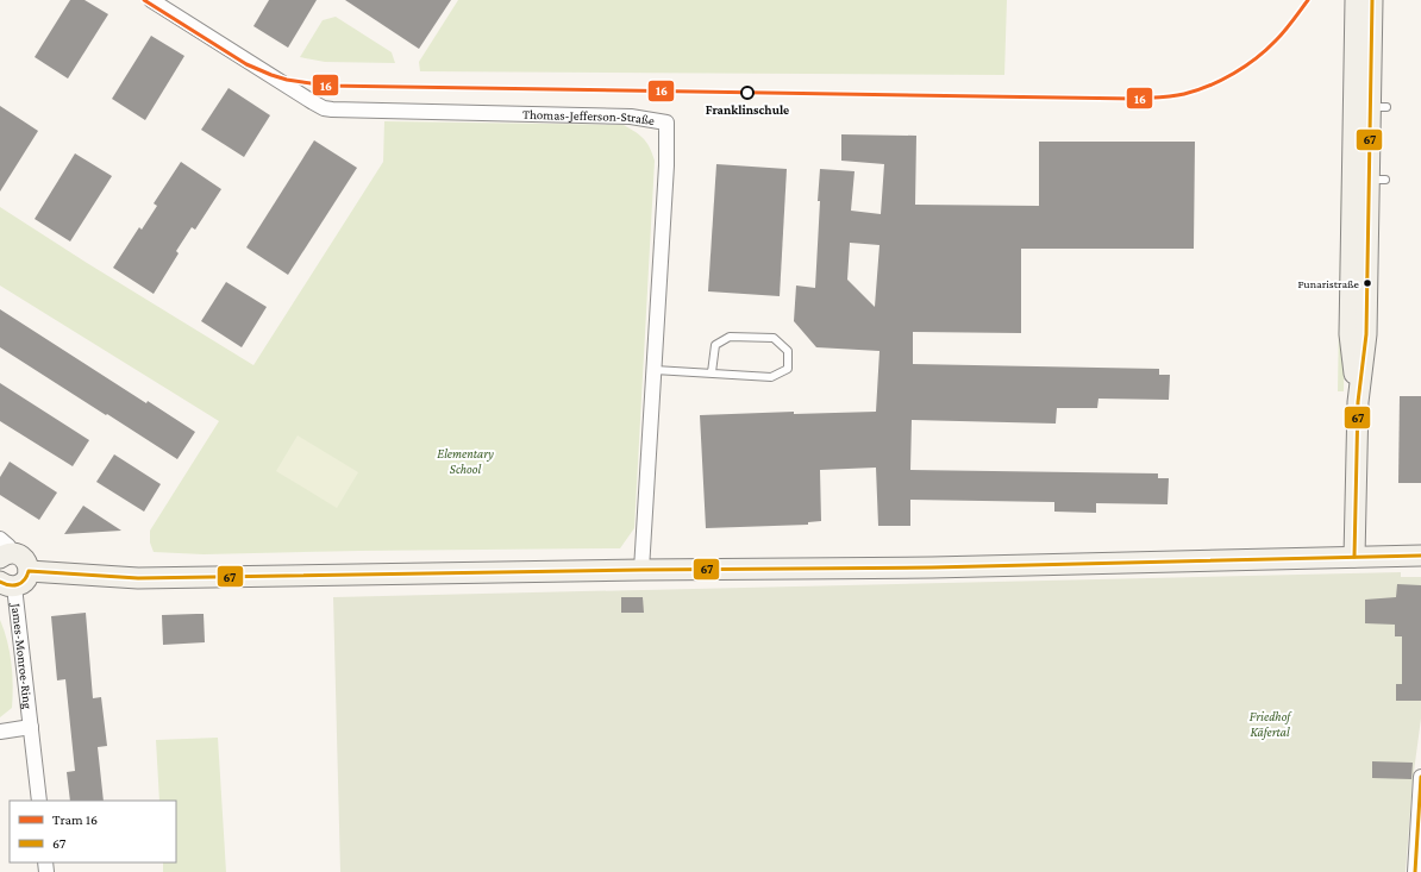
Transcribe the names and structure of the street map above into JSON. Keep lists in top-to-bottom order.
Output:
{
  "streets": {
    "street": ["Thomas-Jefferson-Straße", "James-Monroe-Ring"]
  },
  "parks": ["Elementary School", "Friedhof Käfertal"],
  "places": ["Franklinschule", "Funaristraße"],
  "lines": ["tram line 16", "transit line 67"],
  "legend": ["Tram 16", "67"]
}
